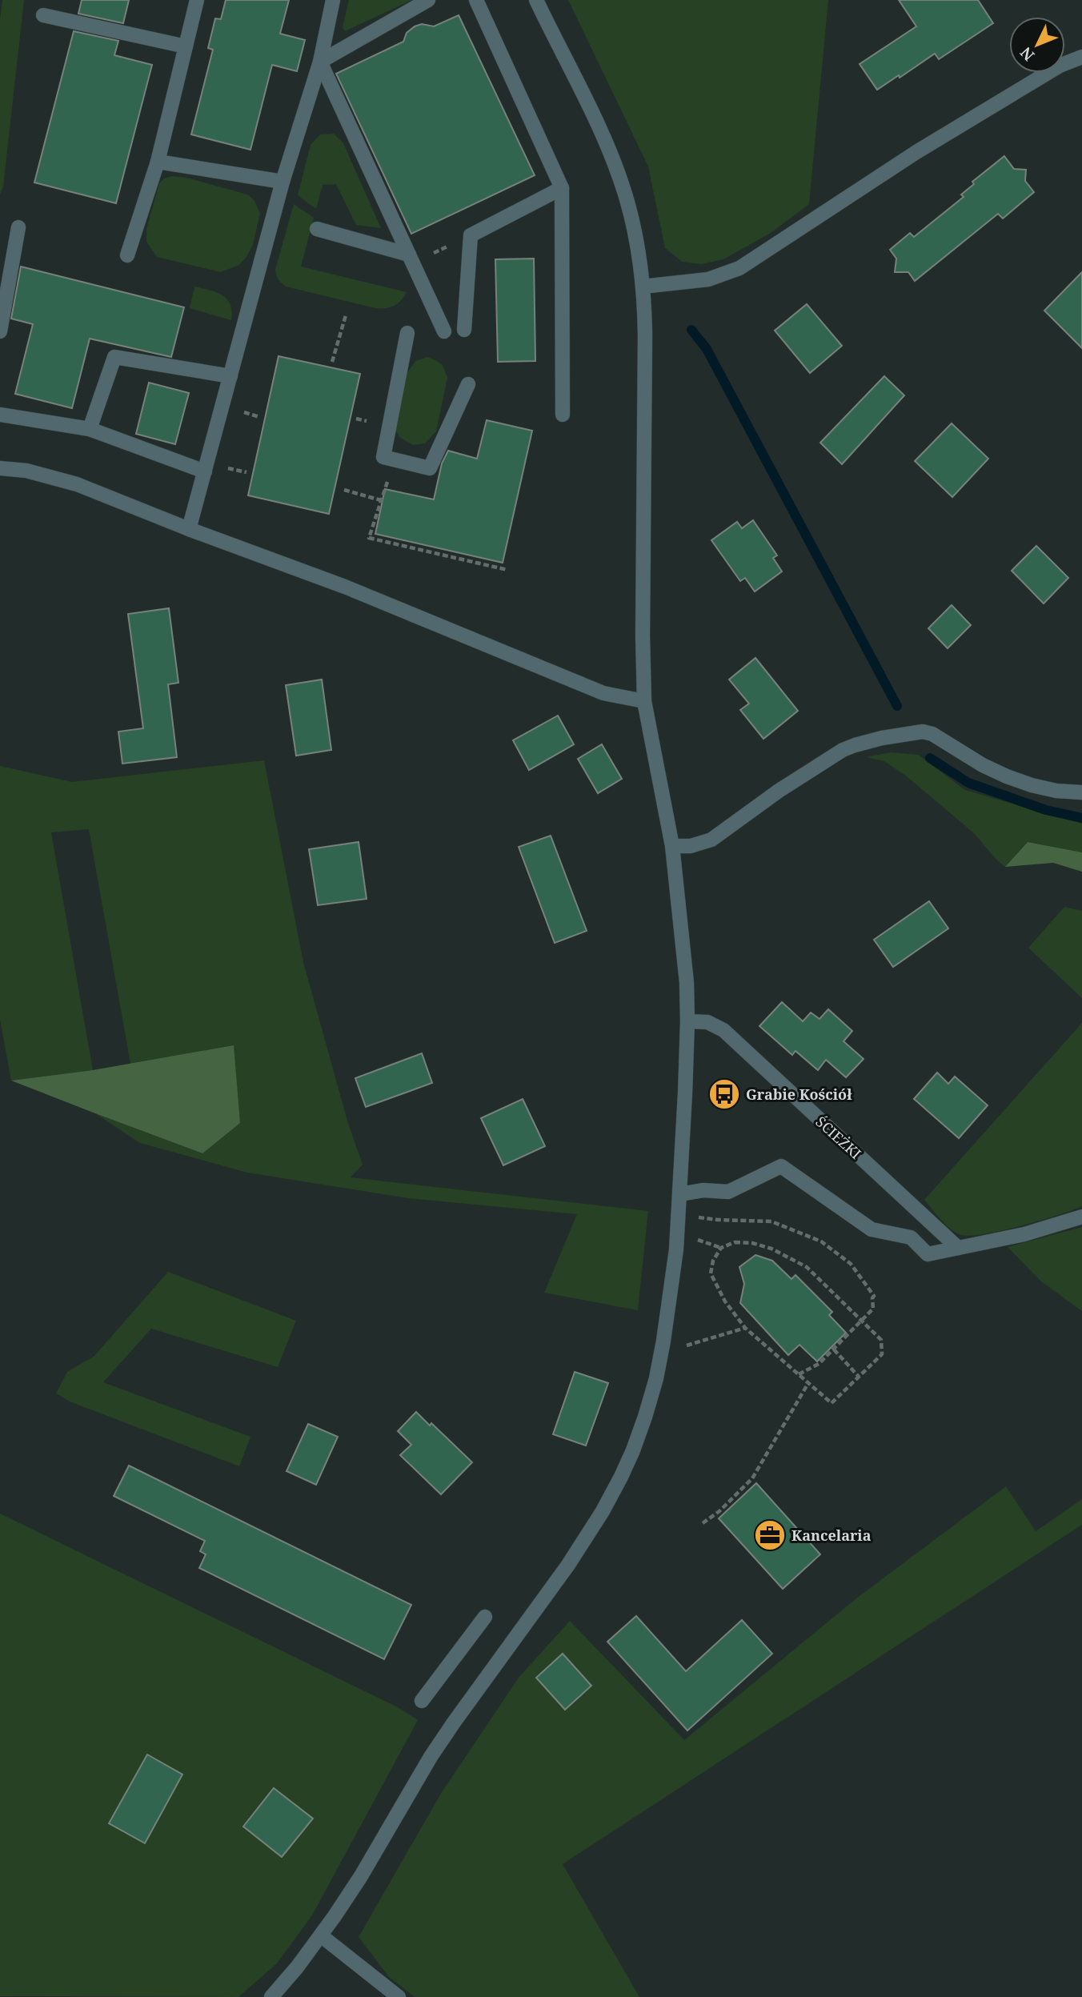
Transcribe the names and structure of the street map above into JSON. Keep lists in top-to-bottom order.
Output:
{
  "streets": {
    "street": ["ŚCIEŻKI"]
  },
  "places": {
    "bus stop": ["Grabie Kościół"],
    "office": ["Kancelaria"]
  },
  "north": "bottom left"
}
